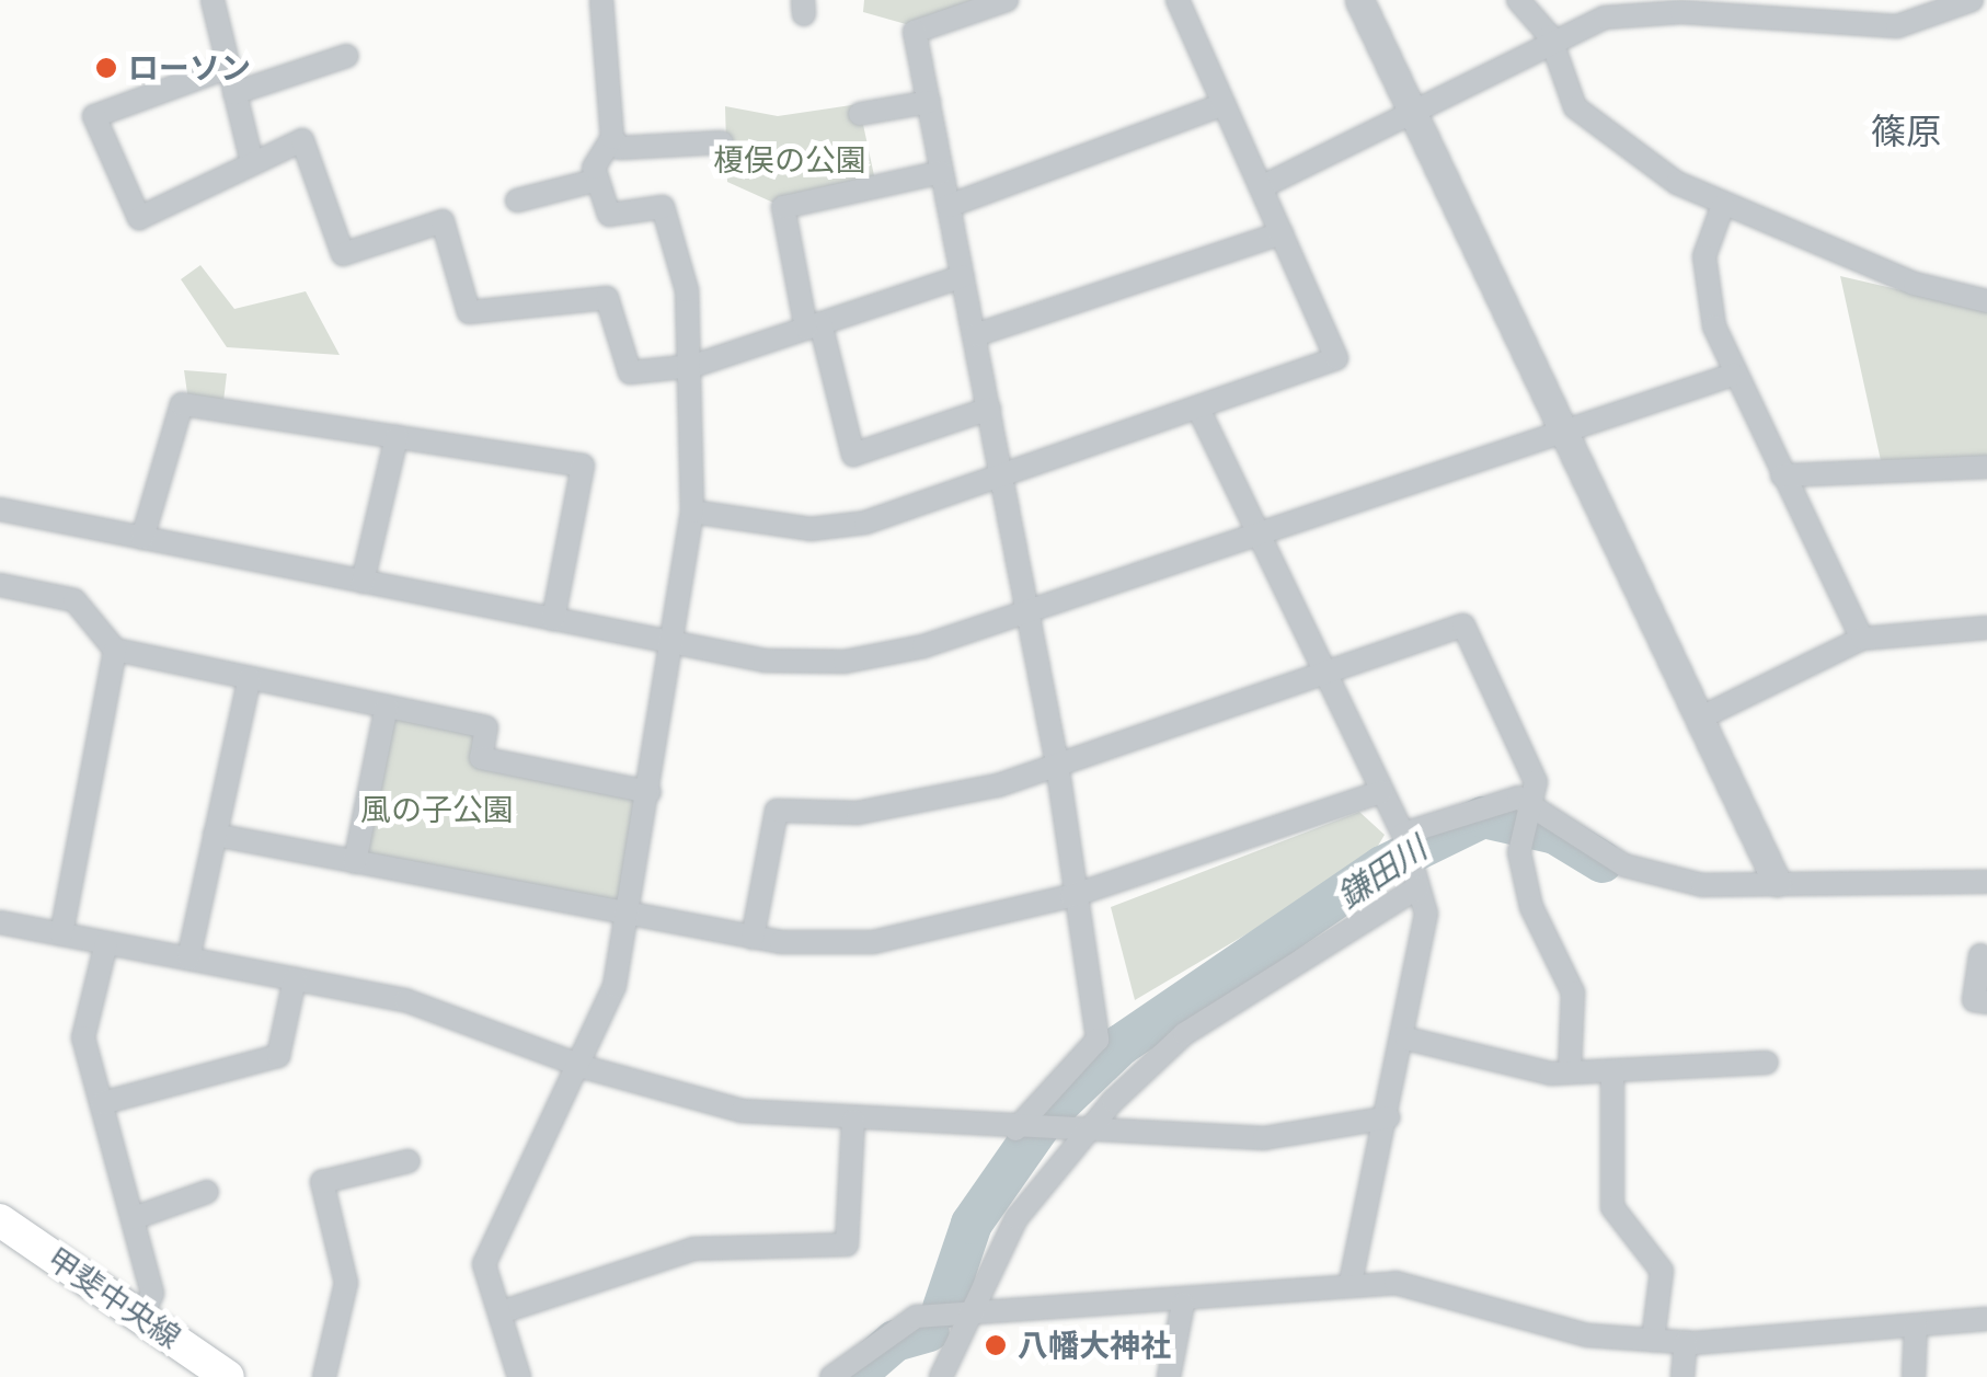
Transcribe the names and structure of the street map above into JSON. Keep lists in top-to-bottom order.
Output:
{
  "streets": {
    "main road": ["甲斐中央線"]
  },
  "districts": ["篠原"],
  "water": ["鎌田川"],
  "parks": ["榎俣の公園", "風の子公園"],
  "places": ["ローソン", "八幡大神社"]
}
